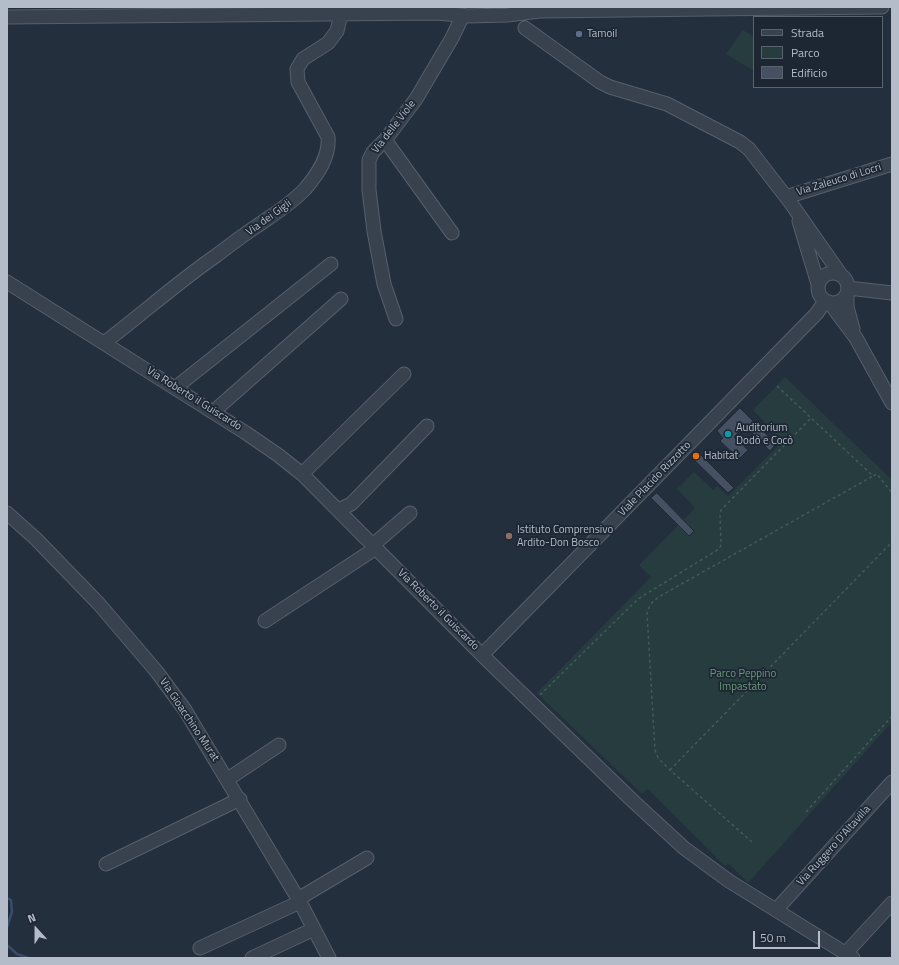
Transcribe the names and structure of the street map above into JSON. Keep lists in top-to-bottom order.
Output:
{
  "streets": {
    "street": [
      "Via delle Viole",
      "Via Zaleuco di Locri",
      "Via dei Gigli",
      "Via Roberto il Guiscardo",
      "Viale Placido Rizzotto",
      "Via Gioacchino Murat",
      "Via Ruggero D'Altavilla"
    ]
  },
  "crossings": [
    ["Via dei Gigli", "Via Roberto il Guiscardo"],
    ["Via Roberto il Guiscardo", "Viale Placido Rizzotto"],
    ["Via Roberto il Guiscardo", "Via Ruggero D'Altavilla"]
  ],
  "parks": ["Parco Peppino Impastato"],
  "places": [
    "Tamoil",
    "Auditorium Dodò e Cocò",
    "Habitat",
    "Istituto Comprensivo Ardito-Don Bosco"
  ],
  "legend": ["Strada", "Parco", "Edificio"],
  "scale_bar": "50 m",
  "north": "top"
}
